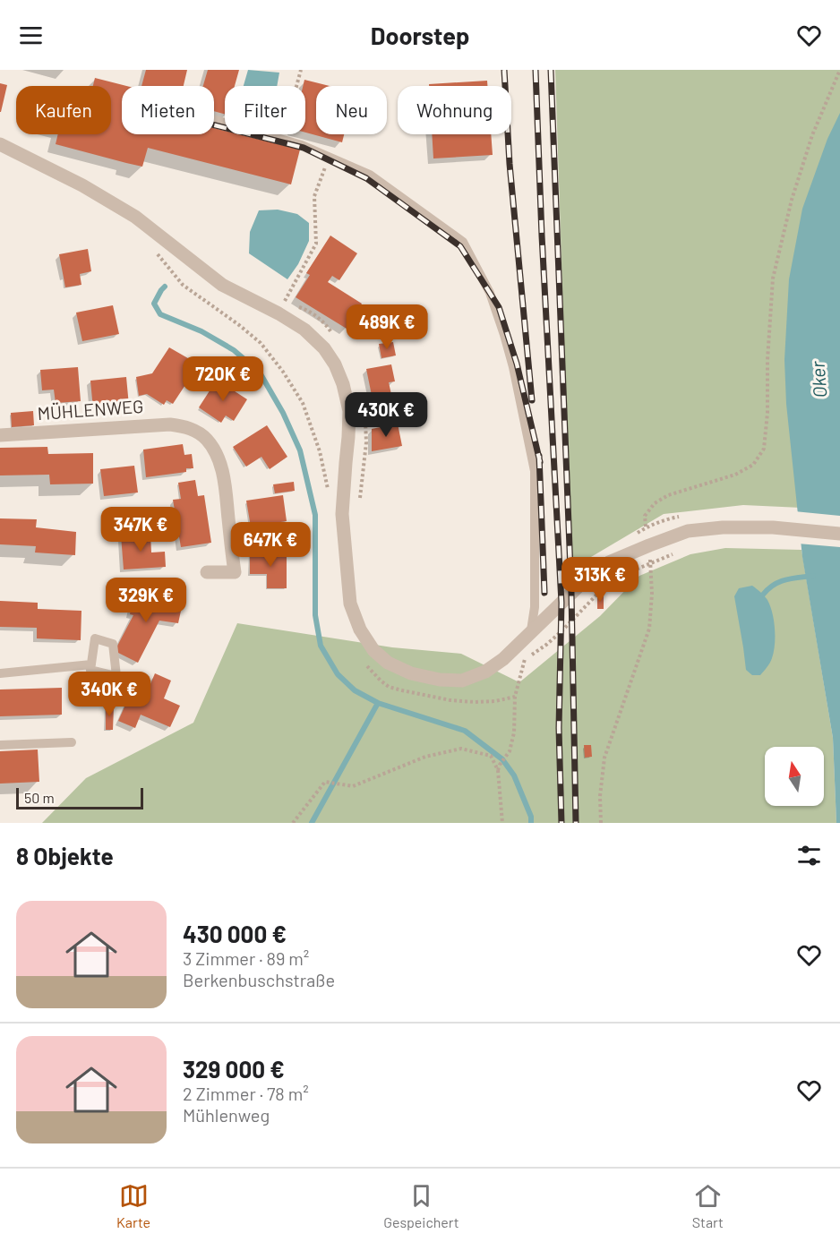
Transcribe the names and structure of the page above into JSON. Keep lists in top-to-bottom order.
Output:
{
  "streets": {
    "street": ["MÜHLENWEG"]
  },
  "water": ["Oker"],
  "scale_bar": "50 m",
  "north": "top",
  "page": {
    "header": "Doorstep",
    "chip": [
      "Kaufen",
      "Mieten",
      "Filter",
      "Neu",
      "Wohnung"
    ],
    "price": [
      "489K €",
      "720K €",
      "430K €",
      "347K €",
      "647K €",
      "313K €",
      "329K €",
      "340K €"
    ],
    "scale": "50 m",
    "heading": "8 Objekte",
    "list": [
      {
        "name": "430 000 €",
        "note": "3 Zimmer · 89 m² · Berkenbuschstraße"
      },
      {
        "name": "329 000 €",
        "note": "2 Zimmer · 78 m² · Mühlenweg"
      }
    ],
    "tabs": ["Karte", "Gespeichert", "Start"]
  }
}
